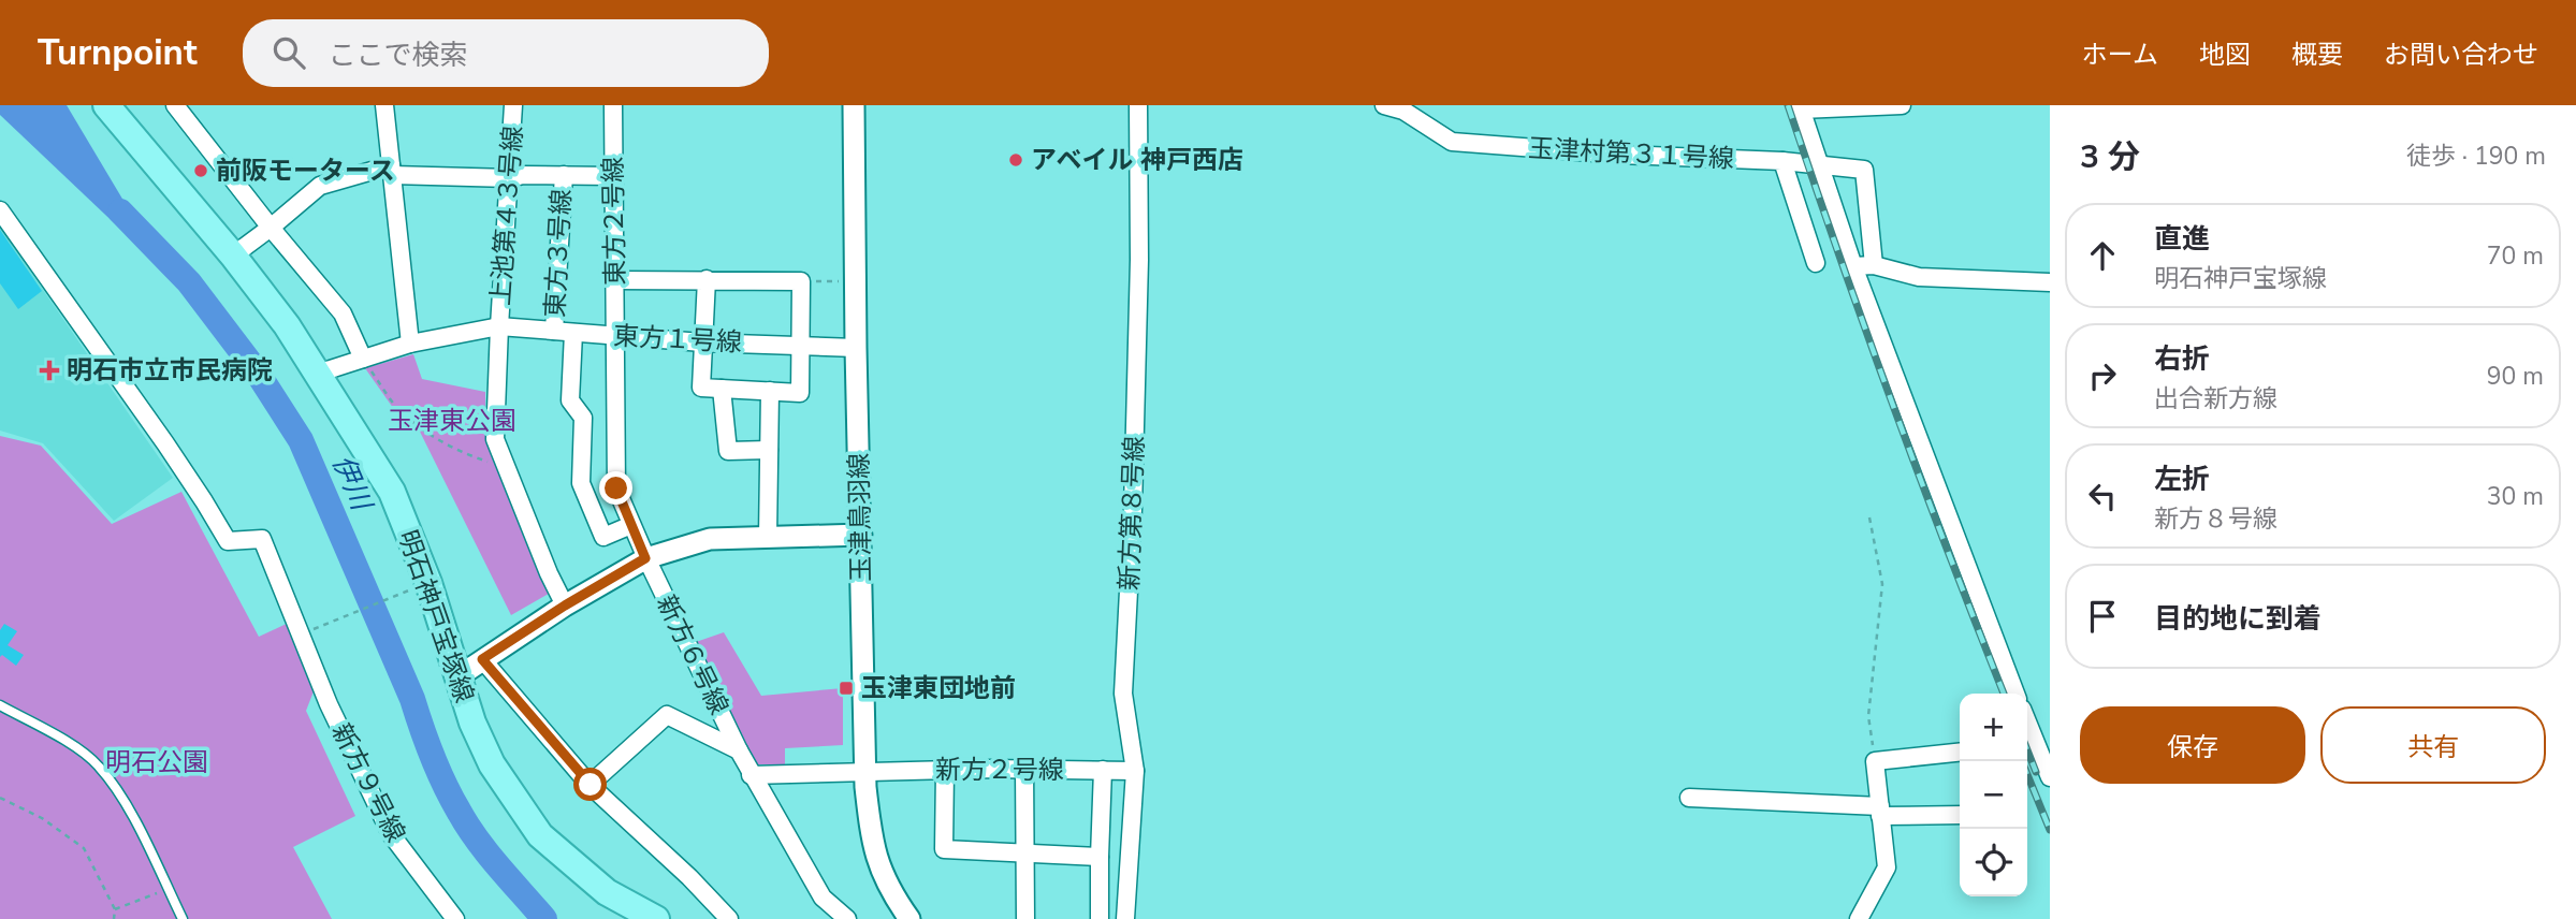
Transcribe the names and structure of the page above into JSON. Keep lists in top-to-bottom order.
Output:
{
  "streets": {
    "main road": ["明石神戸宝塚線"],
    "street": [
      "玉津村第３１号線",
      "上池第４３号線",
      "東方２号線",
      "東方３号線",
      "東方１号線",
      "新方第８号線",
      "玉津鳥羽線",
      "新方６号線",
      "新方２号線",
      "新方９号線"
    ]
  },
  "crossings": [
    ["上池第４３号線", "東方１号線"],
    ["東方２号線", "東方１号線"],
    ["東方２号線", "新方６号線"],
    ["東方３号線", "東方１号線"],
    ["東方１号線", "玉津鳥羽線"],
    ["東方１号線", "明石神戸宝塚線"],
    ["新方第８号線", "新方２号線"],
    ["玉津鳥羽線", "新方２号線"],
    ["新方６号線", "新方２号線"]
  ],
  "water": ["伊川"],
  "parks": ["玉津東公園", "明石公園"],
  "places": {
    "other": ["アベイル 神戸西店", "前阪モータース"],
    "health": ["明石市立市民病院"],
    "transit": ["玉津東団地前"]
  },
  "page": {
    "header": "Turnpoint",
    "search": "ここで検索",
    "nav": [
      "ホーム",
      "地図",
      "概要",
      "お問い合わせ"
    ],
    "heading": ["3 分", "徒歩 · 190 m"],
    "list": [
      ["直進", "明石神戸宝塚線", "70 m"],
      ["右折", "出合新方線", "90 m"],
      ["左折", "新方８号線", "30 m"],
      "目的地に到着"
    ],
    "buttons": ["保存", "共有"],
    "map_buttons": ["+", "−"]
  }
}
